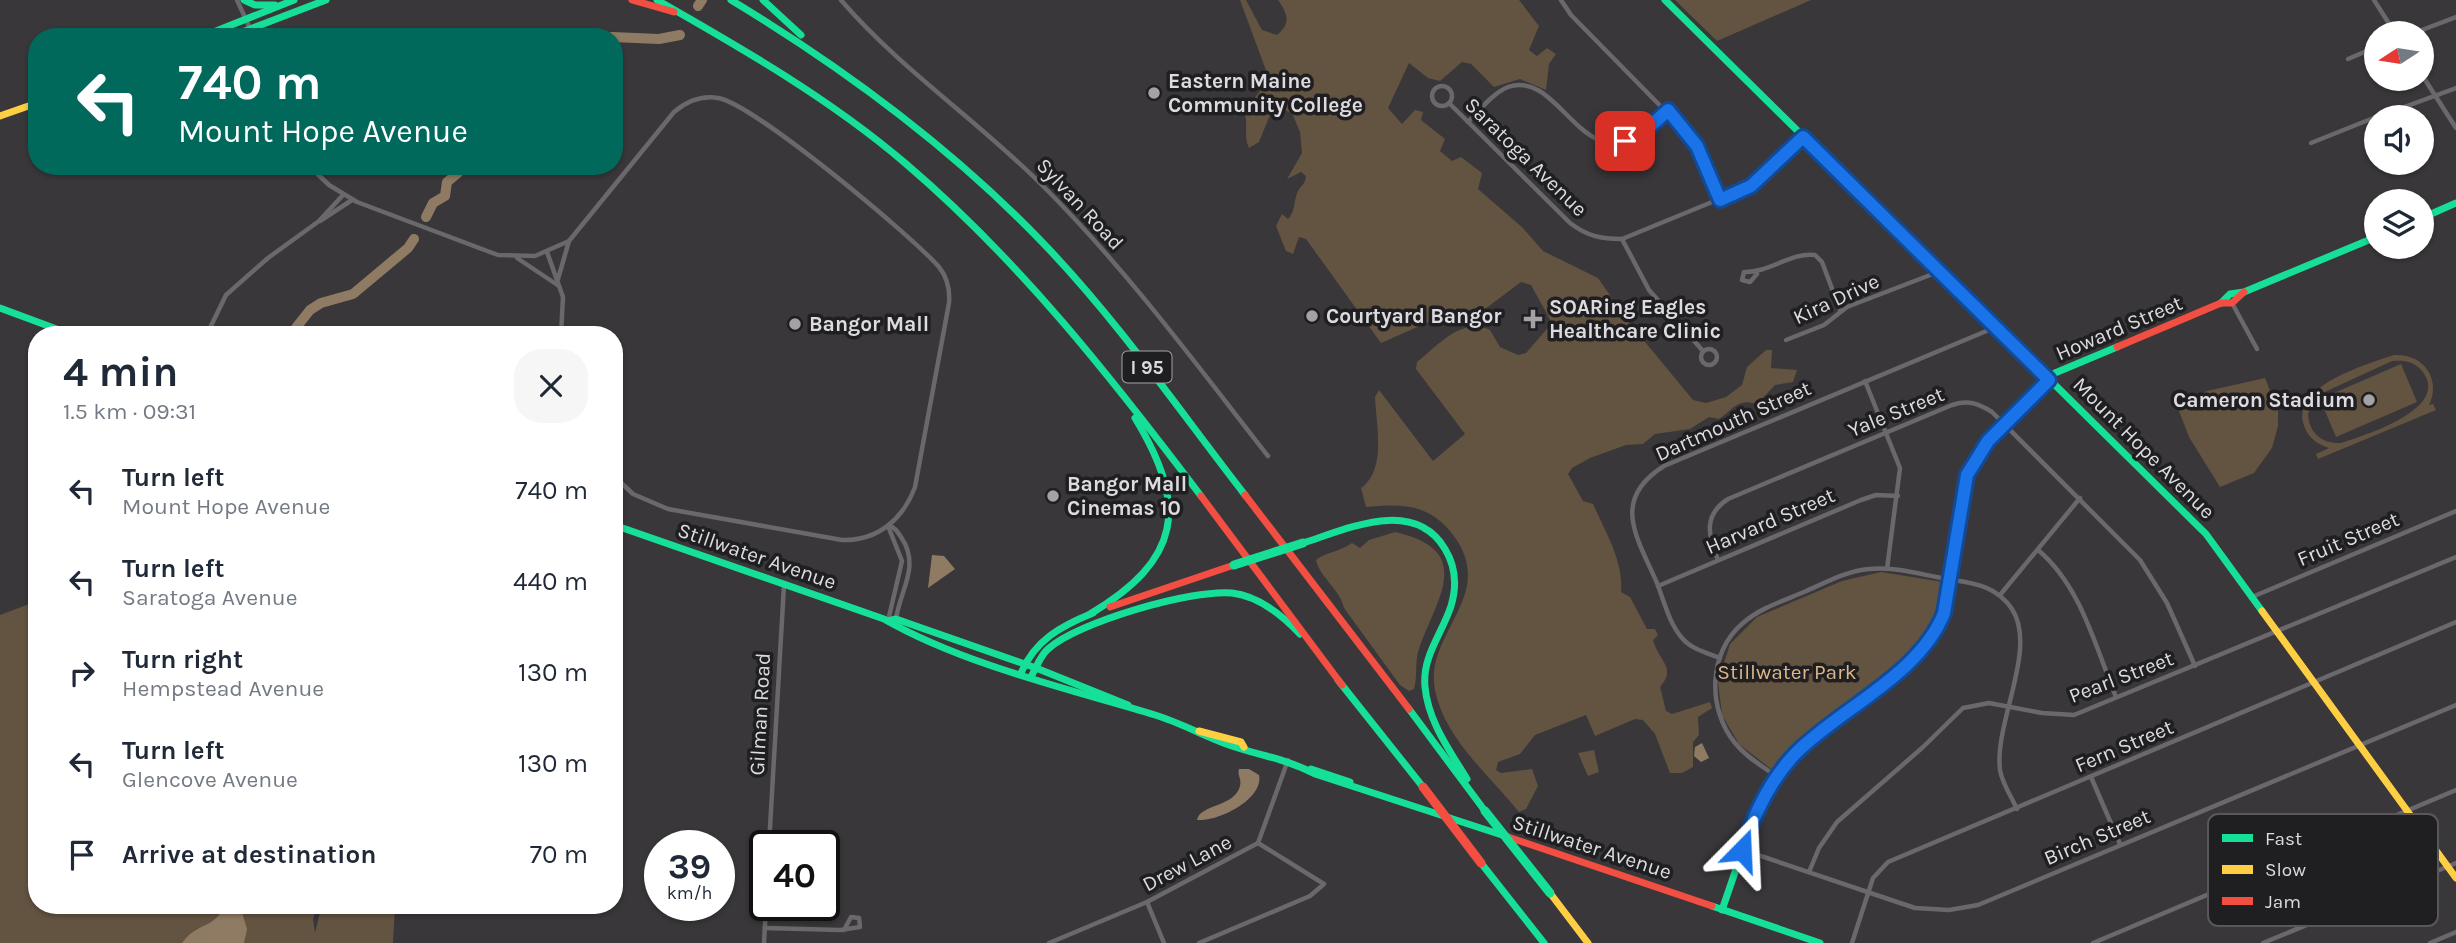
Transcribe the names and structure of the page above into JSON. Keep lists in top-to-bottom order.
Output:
{
  "streets": {
    "main road": [
      "Howard Street",
      "I 95",
      "Mount Hope Avenue",
      "Stillwater Avenue"
    ],
    "street": [
      "Saratoga Avenue",
      "Sylvan Road",
      "Kira Drive",
      "Yale Street",
      "Dartmouth Street",
      "Harvard Street",
      "Fruit Street",
      "Pearl Street",
      "Gilman Road",
      "Fern Street",
      "Birch Street",
      "Drew Lane"
    ]
  },
  "crossings": [
    ["Saratoga Avenue", "Mount Hope Avenue"],
    ["Kira Drive", "Mount Hope Avenue"],
    ["Howard Street", "Yale Street"],
    ["Howard Street", "Mount Hope Avenue"],
    ["Howard Street", "Stillwater Avenue"],
    ["Howard Street", "Birch Street"],
    ["Yale Street", "Harvard Street"],
    ["Yale Street", "Pearl Street"],
    ["Dartmouth Street", "Mount Hope Avenue"],
    ["Dartmouth Street", "Harvard Street"],
    ["Mount Hope Avenue", "Fruit Street"],
    ["Mount Hope Avenue", "Pearl Street"],
    ["Mount Hope Avenue", "Fern Street"],
    ["Mount Hope Avenue", "Birch Street"],
    ["Stillwater Avenue", "Gilman Road"],
    ["Stillwater Avenue", "Drew Lane"],
    ["Pearl Street", "Birch Street"],
    ["Fern Street", "Birch Street"]
  ],
  "parks": ["Stillwater Park"],
  "places": {
    "other": [
      "Eastern Maine Community College",
      "Courtyard Bangor",
      "Bangor Mall",
      "Cameron Stadium",
      "Bangor Mall Cinemas 10"
    ],
    "health": ["SOARing Eagles Healthcare Clinic"]
  },
  "legend": ["Fast", "Slow", "Jam"],
  "north": "left",
  "page": {
    "turn": ["740 m", "Mount Hope Avenue"],
    "heading": ["4 min", "1.5 km · 09:31"],
    "list": [
      {
        "name": "Turn left",
        "note": "Mount Hope Avenue",
        "value": "740 m"
      },
      {
        "name": "Turn left",
        "note": "Saratoga Avenue",
        "value": "440 m"
      },
      {
        "name": "Turn right",
        "note": "Hempstead Avenue",
        "value": "130 m"
      },
      {
        "name": "Turn left",
        "note": "Glencove Avenue",
        "value": "130 m"
      },
      {
        "name": "Arrive at destination",
        "value": "70 m"
      }
    ],
    "speed": "39 km/h",
    "limit": "40"
  }
}
